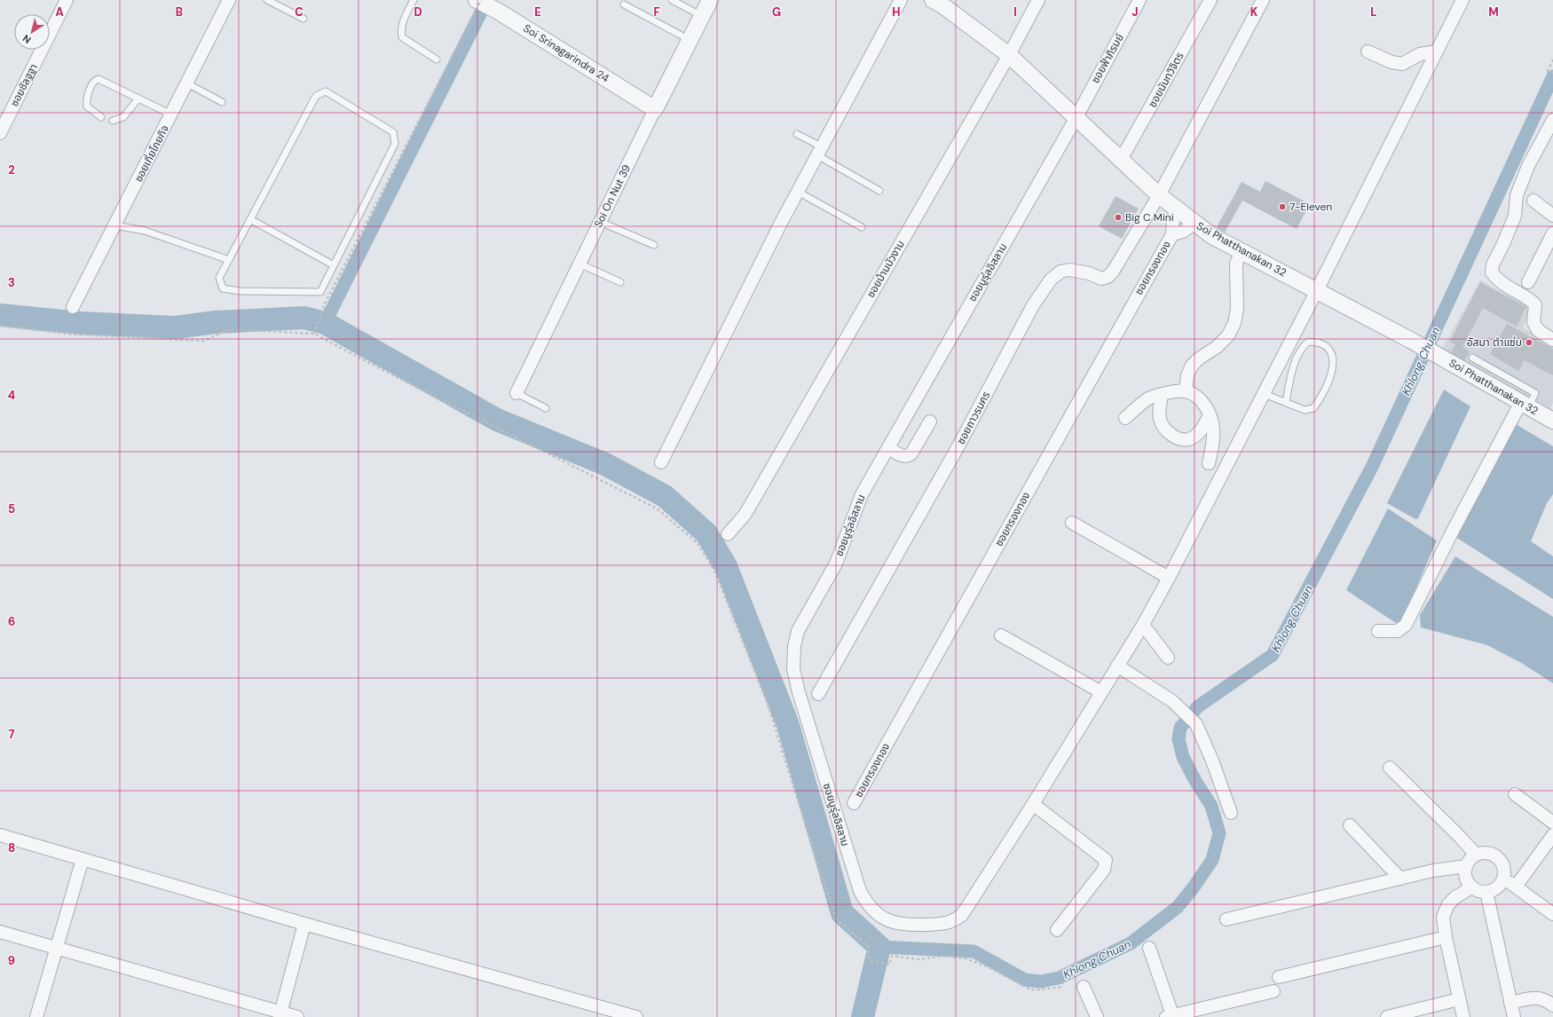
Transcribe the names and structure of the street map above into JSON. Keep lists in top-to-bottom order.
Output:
{
  "streets": {
    "street": [
      "Soi Srinagarindra 24",
      "ซอยฟ้าภิรมย์",
      "ซอยนันทวิจิตร",
      "ซอยชัลฐฐา",
      "ซอยเกี่ยโกยกิจ",
      "Soi On Nut 39",
      "Soi Phatthanakan 32",
      "ซอยกรองทอง",
      "ซอยบ้านบัวงาม",
      "ซอยนูรุ่ลอิสลาม",
      "ซอยถาวรนคร"
    ]
  },
  "crossings": [
    ["Soi Srinagarindra 24", "Soi On Nut 39"],
    ["ซอยฟ้าภิรมย์", "Soi Phatthanakan 32"],
    ["ซอยฟ้าภิรมย์", "ซอยนูรุ่ลอิสลาม"],
    ["ซอยนันทวิจิตร", "Soi Phatthanakan 32"],
    ["Soi Phatthanakan 32", "ซอยกรองทอง"],
    ["Soi Phatthanakan 32", "ซอยบ้านบัวงาม"],
    ["Soi Phatthanakan 32", "ซอยนูรุ่ลอิสลาม"],
    ["Soi Phatthanakan 32", "ซอยถาวรนคร"]
  ],
  "water": ["Khlong Chuan"],
  "places": ["7-Eleven", "Big C Mini", "อัสมา ตำแซ่บ"],
  "north": "bottom left",
  "grid": {
    "columns": [
      "A",
      "B",
      "C",
      "D",
      "E",
      "F",
      "G",
      "H",
      "I",
      "J",
      "K",
      "L",
      "M"
    ],
    "rows": [
      "2",
      "3",
      "4",
      "5",
      "6",
      "7",
      "8",
      "9"
    ]
  }
}
